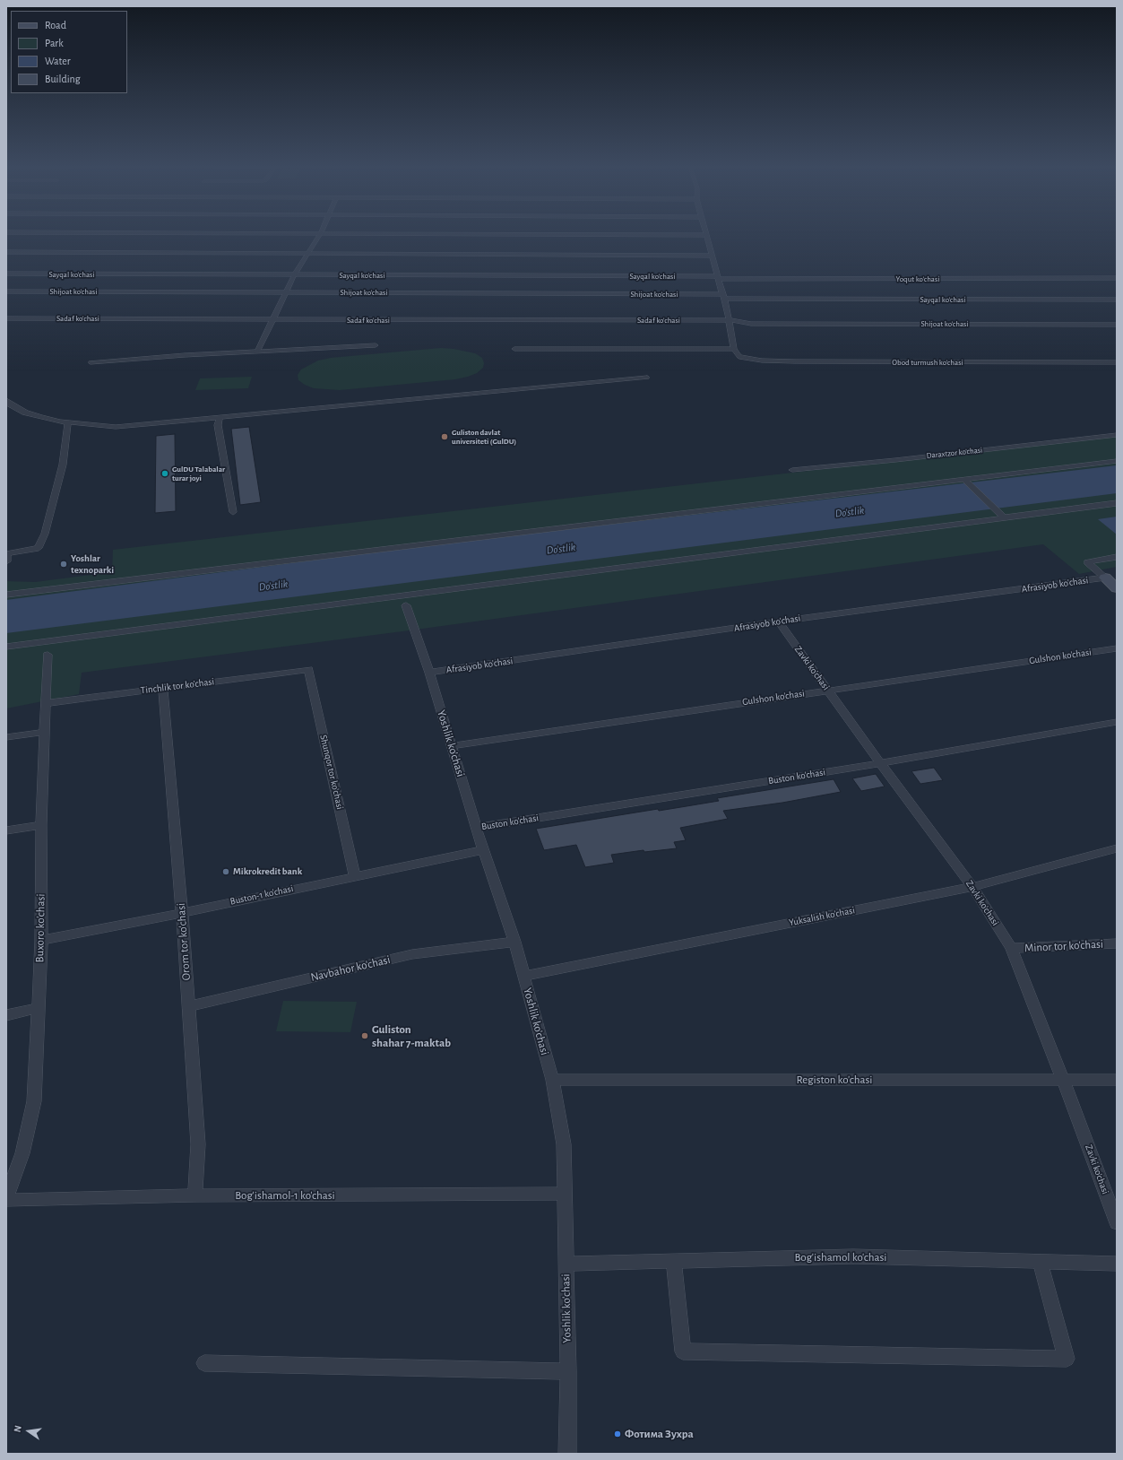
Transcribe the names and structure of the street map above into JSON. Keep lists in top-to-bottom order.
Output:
{
  "streets": {
    "street": [
      "Sayqal ko'chasi",
      "Yoqut ko'chasi",
      "Shijoat ko'chasi",
      "Sadaf ko'chasi",
      "Obod turmush ko'chasi",
      "Daraxtzor ko'chasi",
      "Afrasiyob ko'chasi",
      "Gulshon ko'chasi",
      "Zavki ko'chasi",
      "Tinchlik tor ko'chasi",
      "Yoshlik ko'chasi",
      "Shunqor tor ko'chasi",
      "Buston ko'chasi",
      "Buston-1 ko'chasi",
      "Yuksalish ko'chasi",
      "Buxoro ko'chasi",
      "Orom tor ko'chasi",
      "Minor tor ko'chasi",
      "Navbahor ko'chasi",
      "Registon ko'chasi",
      "Bog'ishamol-1 ko'chasi",
      "Bog'ishamol ko'chasi"
    ]
  },
  "crossings": [
    ["Sayqal ko'chasi", "Yoqut ko'chasi"],
    ["Sayqal ko'chasi", "Shijoat ko'chasi"],
    ["Shijoat ko'chasi", "Sadaf ko'chasi"],
    ["Afrasiyob ko'chasi", "Zavki ko'chasi"],
    ["Afrasiyob ko'chasi", "Yoshlik ko'chasi"],
    ["Gulshon ko'chasi", "Zavki ko'chasi"],
    ["Gulshon ko'chasi", "Yoshlik ko'chasi"],
    ["Zavki ko'chasi", "Buston ko'chasi"],
    ["Zavki ko'chasi", "Yuksalish ko'chasi"],
    ["Zavki ko'chasi", "Minor tor ko'chasi"],
    ["Zavki ko'chasi", "Registon ko'chasi"],
    ["Tinchlik tor ko'chasi", "Shunqor tor ko'chasi"],
    ["Tinchlik tor ko'chasi", "Buxoro ko'chasi"],
    ["Tinchlik tor ko'chasi", "Orom tor ko'chasi"],
    ["Yoshlik ko'chasi", "Buston ko'chasi"],
    ["Yoshlik ko'chasi", "Buston-1 ko'chasi"],
    ["Yoshlik ko'chasi", "Yuksalish ko'chasi"],
    ["Yoshlik ko'chasi", "Navbahor ko'chasi"],
    ["Yoshlik ko'chasi", "Registon ko'chasi"],
    ["Yoshlik ko'chasi", "Bog'ishamol-1 ko'chasi"],
    ["Yoshlik ko'chasi", "Bog'ishamol ko'chasi"],
    ["Shunqor tor ko'chasi", "Buston-1 ko'chasi"],
    ["Buston-1 ko'chasi", "Buxoro ko'chasi"],
    ["Buston-1 ko'chasi", "Orom tor ko'chasi"],
    ["Orom tor ko'chasi", "Navbahor ko'chasi"],
    ["Orom tor ko'chasi", "Bog'ishamol-1 ko'chasi"]
  ],
  "water": ["Do'stlik"],
  "places": [
    "Guliston davlat universiteti (GulDU)",
    "GulDU Talabalar turar joyi",
    "Yoshlar texnoparki",
    "Mikrokredit bank",
    "Guliston shahar 7-maktab",
    "Фотима Зухра"
  ],
  "legend": [
    "Road",
    "Park",
    "Water",
    "Building"
  ],
  "north": "left"
}
